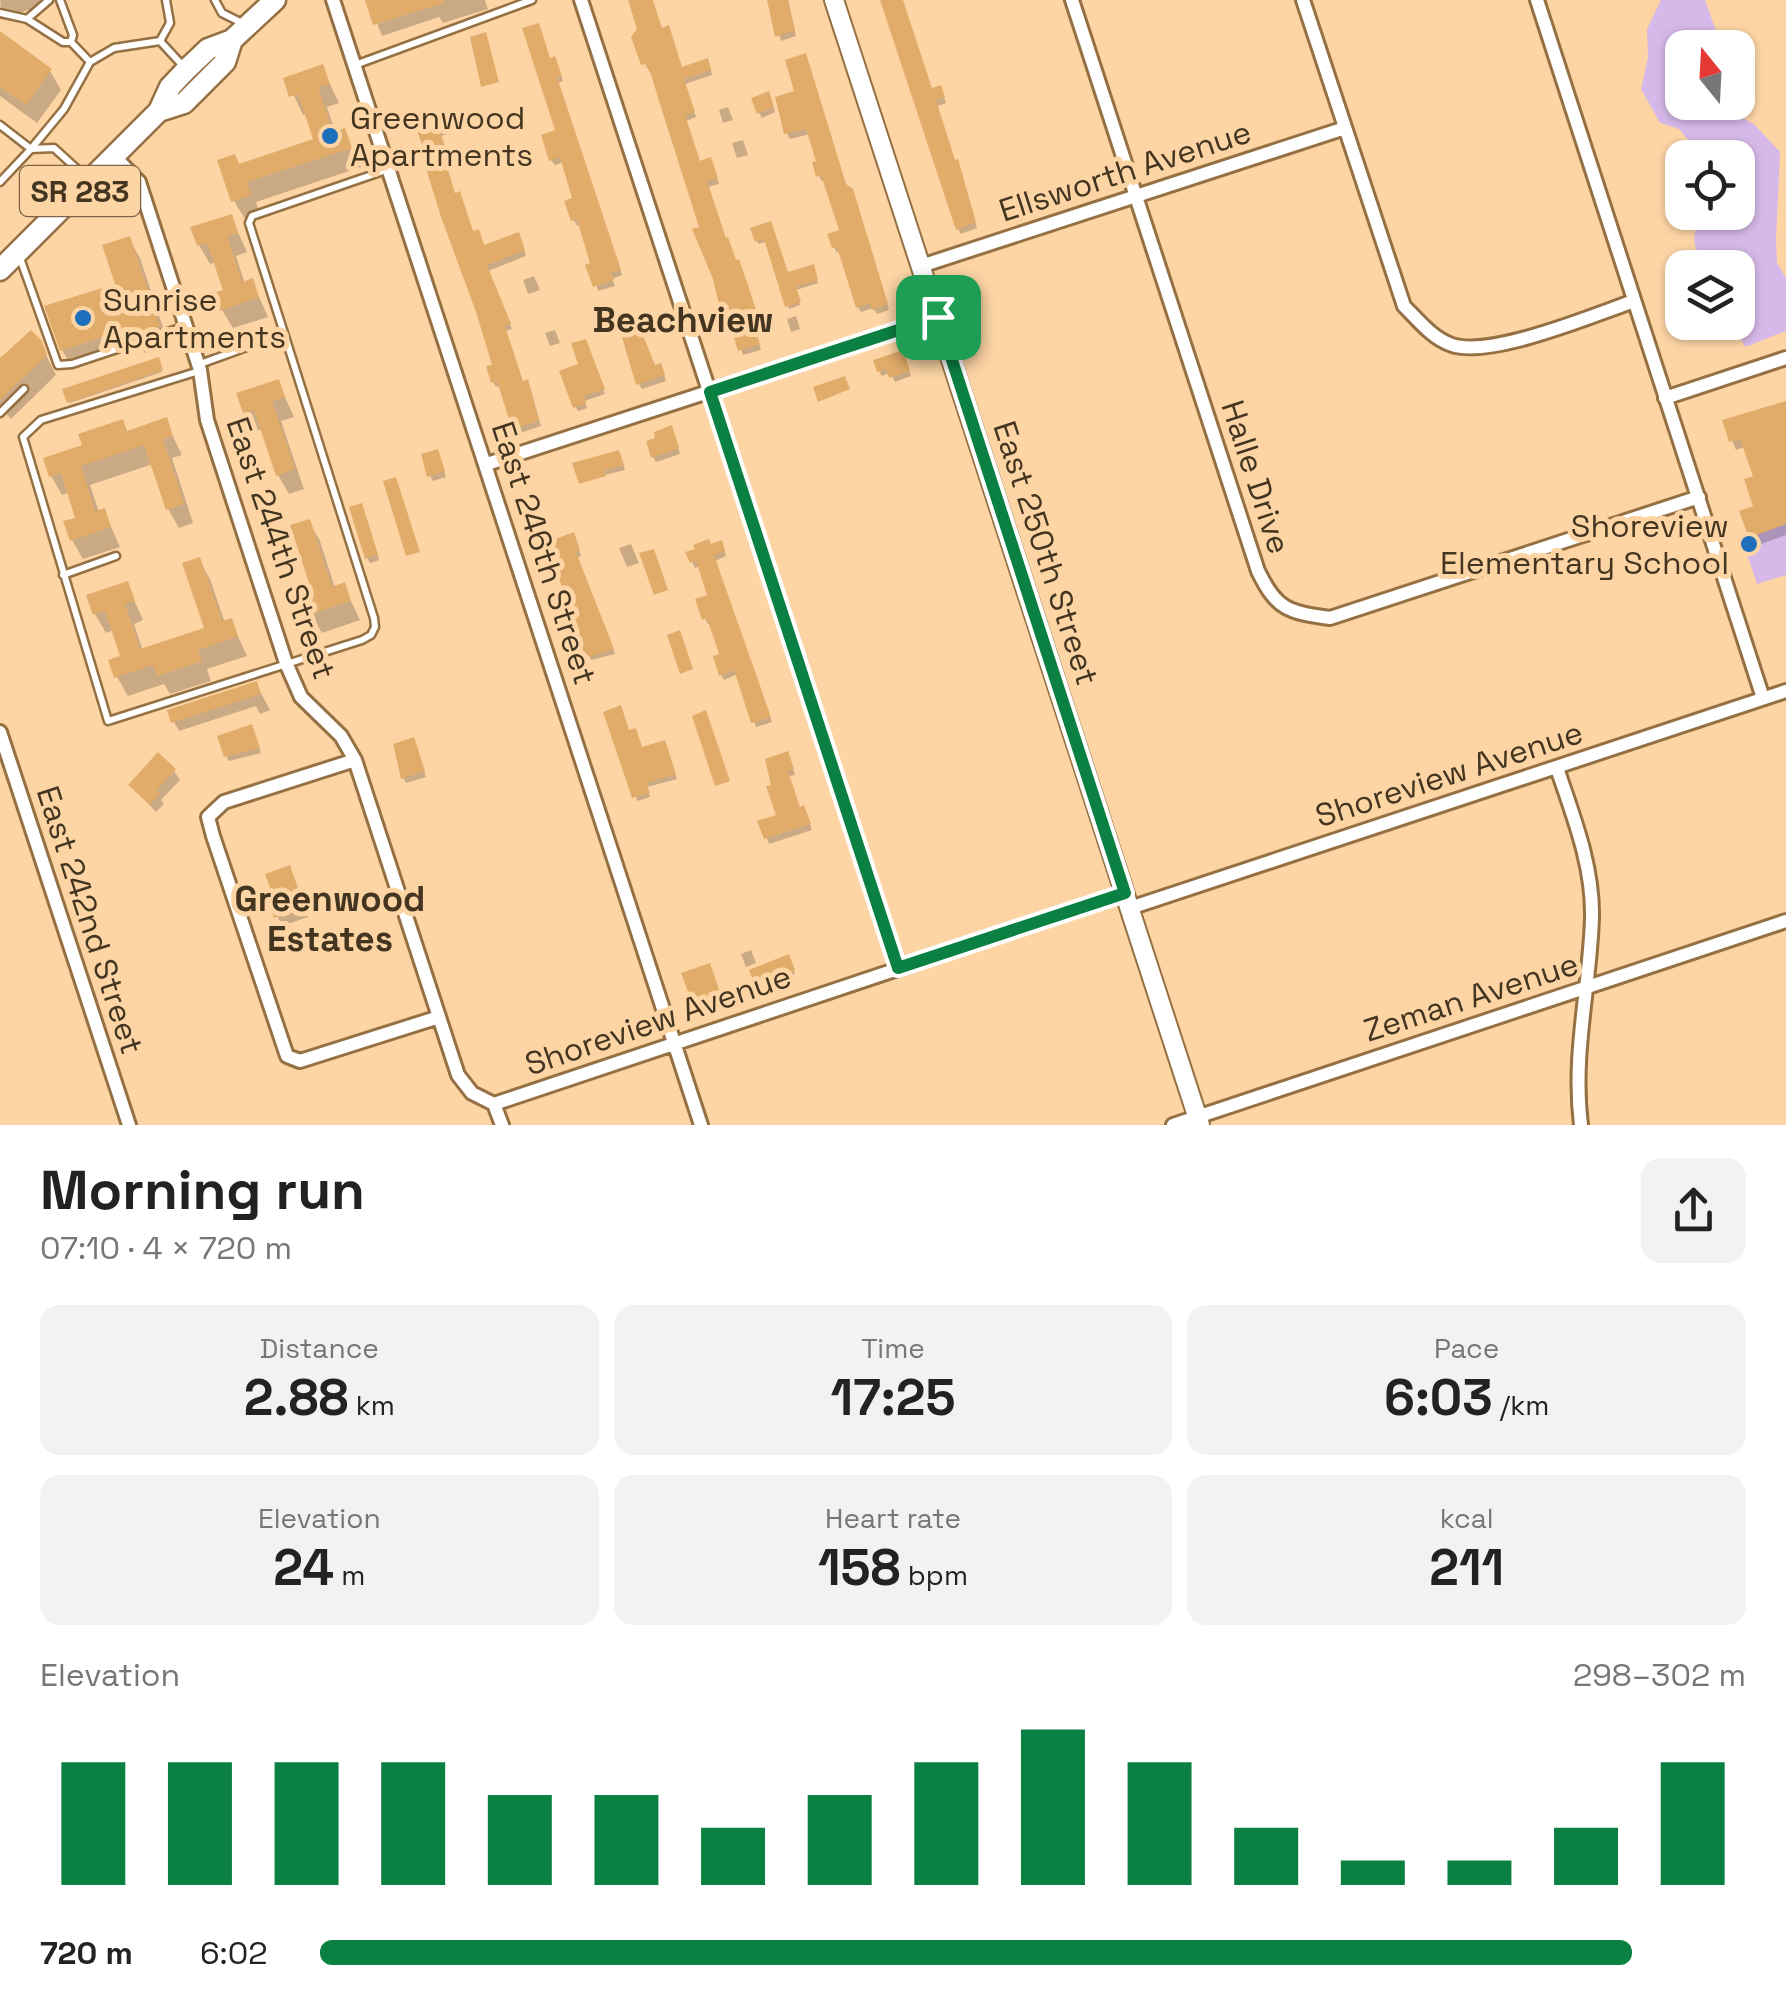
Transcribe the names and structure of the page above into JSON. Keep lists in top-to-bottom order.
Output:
{
  "streets": {
    "main road": ["SR 283"],
    "street": [
      "Ellsworth Avenue",
      "Halle Drive",
      "East 244th Street",
      "East 246th Street",
      "East 250th Street",
      "Shoreview Avenue",
      "East 242nd Street",
      "Zeman Avenue"
    ]
  },
  "crossings": [
    ["Ellsworth Avenue", "Halle Drive"],
    ["Ellsworth Avenue", "East 250th Street"],
    ["SR 283", "East 244th Street"],
    ["East 244th Street", "Shoreview Avenue"],
    ["East 246th Street", "Shoreview Avenue"],
    ["East 250th Street", "Shoreview Avenue"],
    ["East 250th Street", "Zeman Avenue"]
  ],
  "districts": ["Beachview", "Greenwood Estates"],
  "places": ["Greenwood Apartments", "Sunrise Apartments", "Shoreview Elementary School"],
  "north": "top",
  "page": {
    "heading": ["Morning run", "07:10 · 4 × 720 m"],
    "stats": [
      ["Distance", "2.88 km"],
      ["Time", "17:25"],
      ["Pace", "6:03 /km"],
      ["Elevation", "24 m"],
      ["Heart rate", "158 bpm"],
      ["kcal", "211"]
    ],
    "chart": ["Elevation", "298–302 m"],
    "list": [
      {
        "name": "720 m",
        "note": "6:02"
      }
    ]
  }
}
